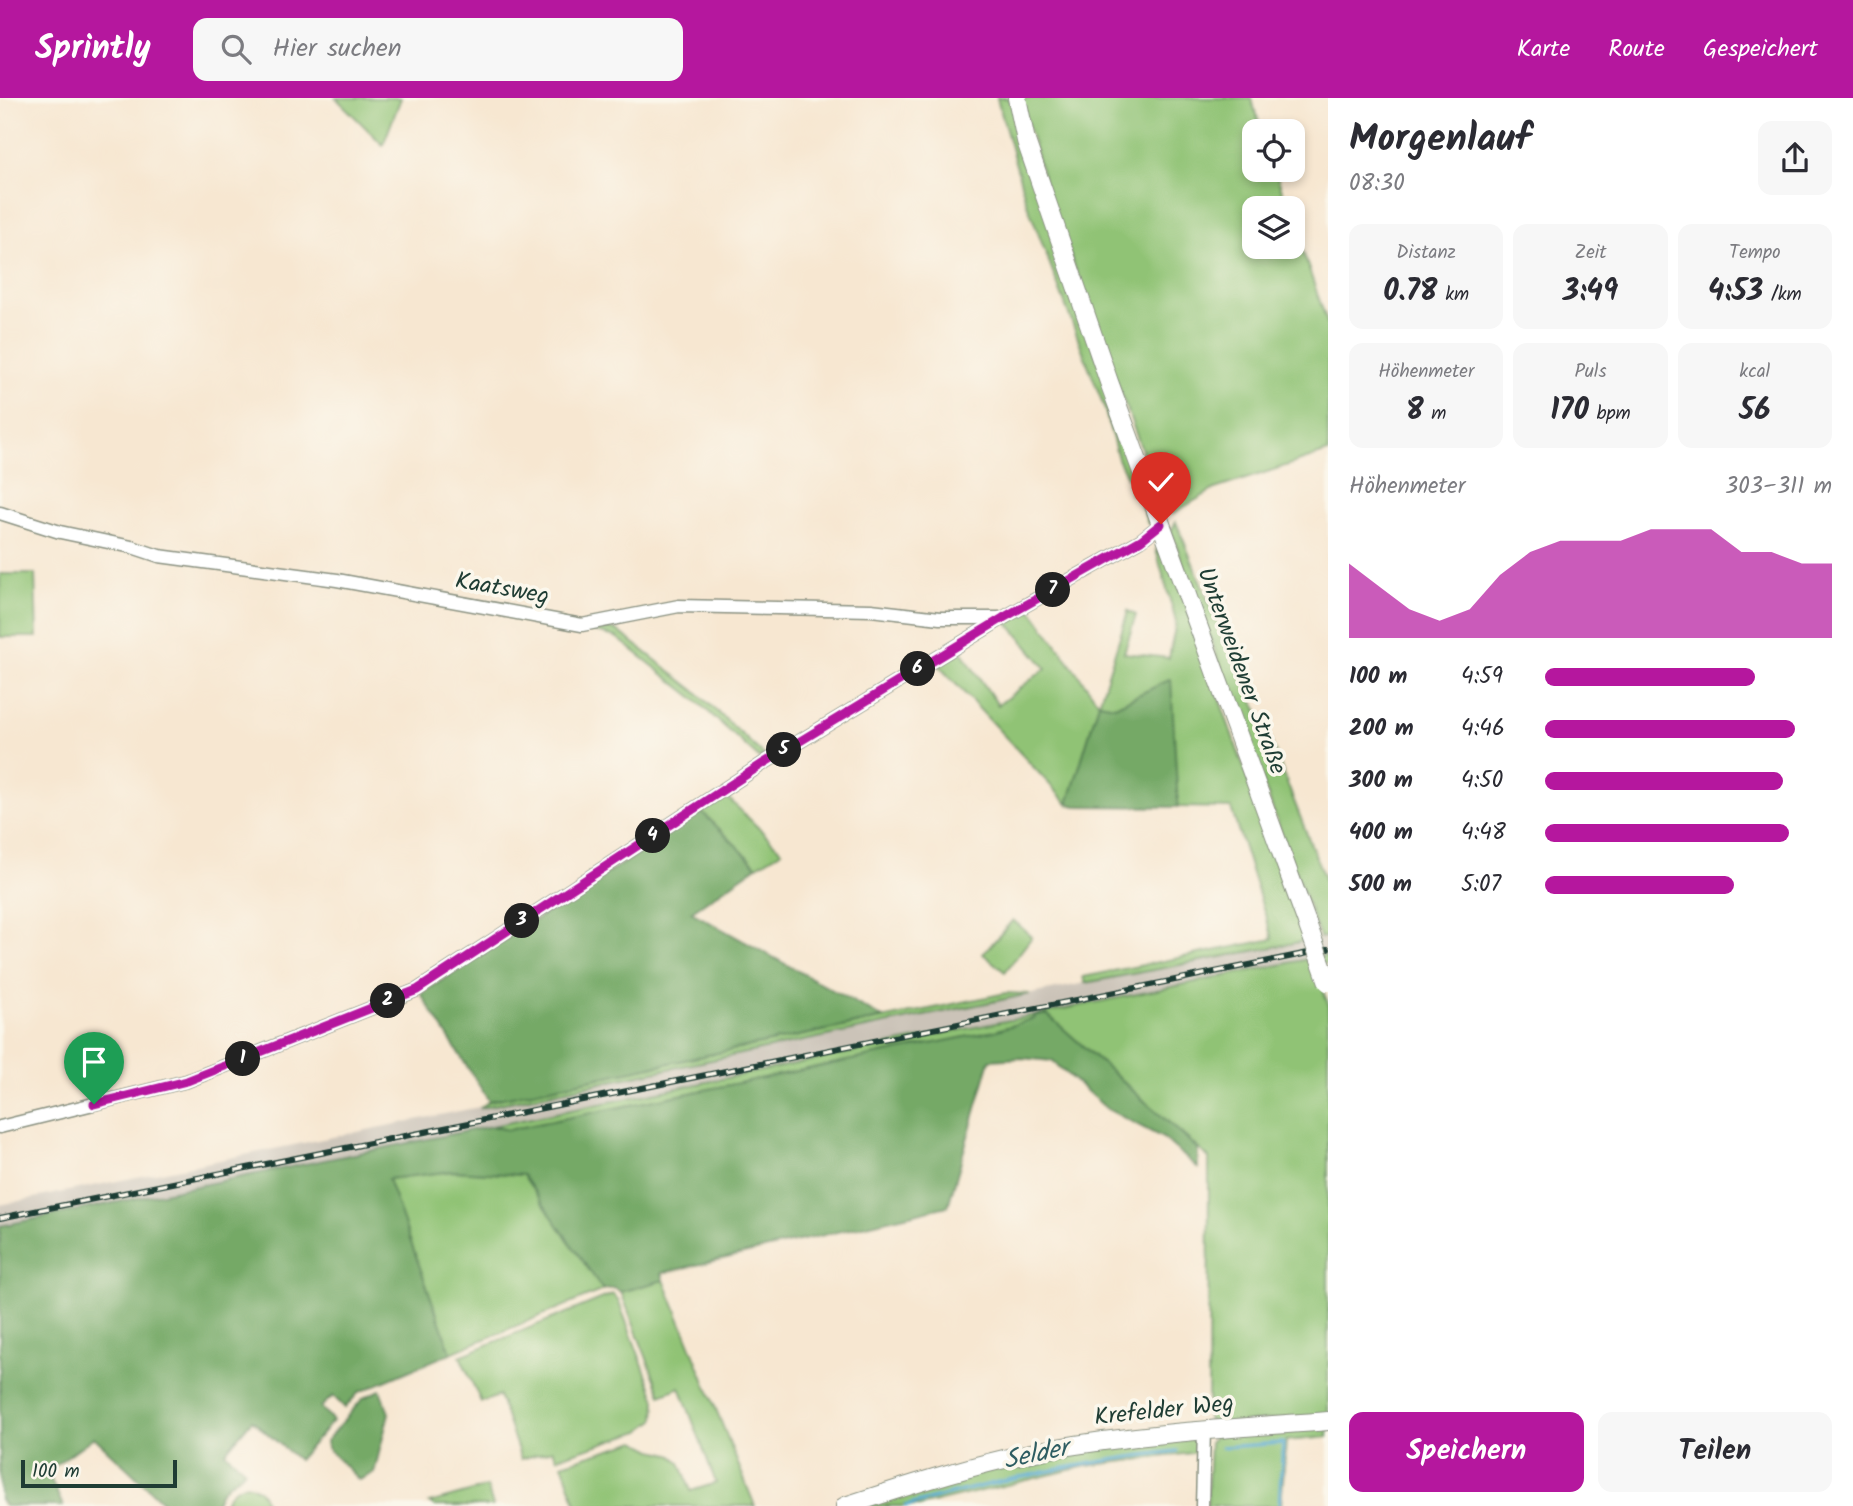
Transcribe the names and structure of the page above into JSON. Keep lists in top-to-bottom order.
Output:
{
  "streets": {
    "street": ["Kaatsweg", "Unterweidener Straße", "Krefelder Weg"]
  },
  "water": ["Selder"],
  "scale_bar": "100 m",
  "page": {
    "header": "Sprintly",
    "search": "Hier suchen",
    "nav": ["Karte", "Route", "Gespeichert"],
    "heading": ["Morgenlauf", "08:30"],
    "stats": [
      ["Distanz", "0.78 km"],
      ["Zeit", "3:49"],
      ["Tempo", "4:53 /km"],
      ["Höhenmeter", "8 m"],
      ["Puls", "170 bpm"],
      ["kcal", "56"]
    ],
    "chart": ["Höhenmeter", "303–311 m"],
    "pins": [
      "7",
      "6",
      "5",
      "4",
      "3",
      "2",
      "1"
    ],
    "list": [
      {
        "name": "100 m",
        "note": "4:59"
      },
      {
        "name": "200 m",
        "note": "4:46"
      },
      {
        "name": "300 m",
        "note": "4:50"
      },
      {
        "name": "400 m",
        "note": "4:48"
      },
      {
        "name": "500 m",
        "note": "5:07"
      }
    ],
    "buttons": ["Speichern", "Teilen"],
    "scale": "100 m"
  }
}
